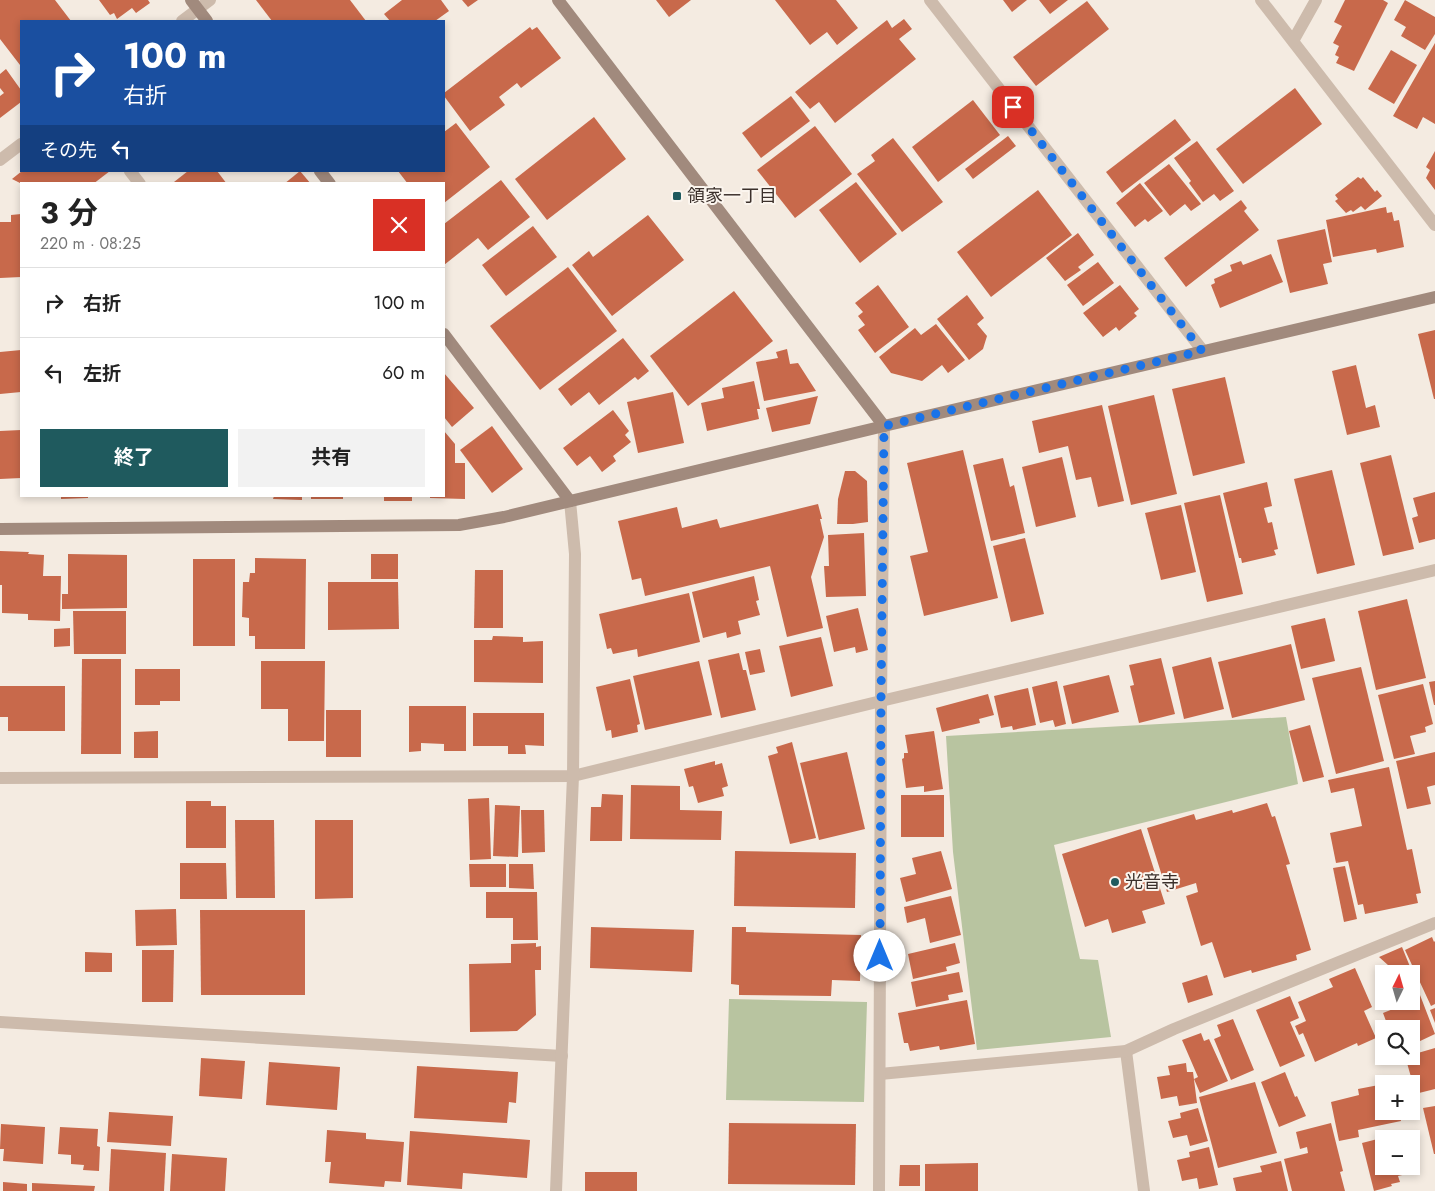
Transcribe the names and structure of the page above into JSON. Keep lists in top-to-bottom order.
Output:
{
  "places": {
    "transit": ["領家一丁目"],
    "other": ["光音寺"]
  },
  "north": "top",
  "page": {
    "turn": ["100 m", "右折"],
    "then": "その先",
    "heading": ["3 分", "220 m · 08:25"],
    "list": [
      {
        "name": "右折",
        "value": "100 m"
      },
      {
        "name": "左折",
        "value": "60 m"
      }
    ],
    "buttons": ["終了", "共有"],
    "map_buttons": ["+", "−"]
  }
}
